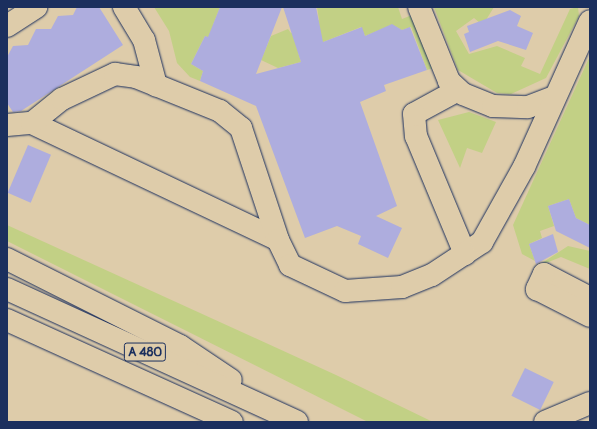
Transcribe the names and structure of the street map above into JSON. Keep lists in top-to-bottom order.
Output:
{
  "streets": {
    "main road": ["A 480"]
  }
}
